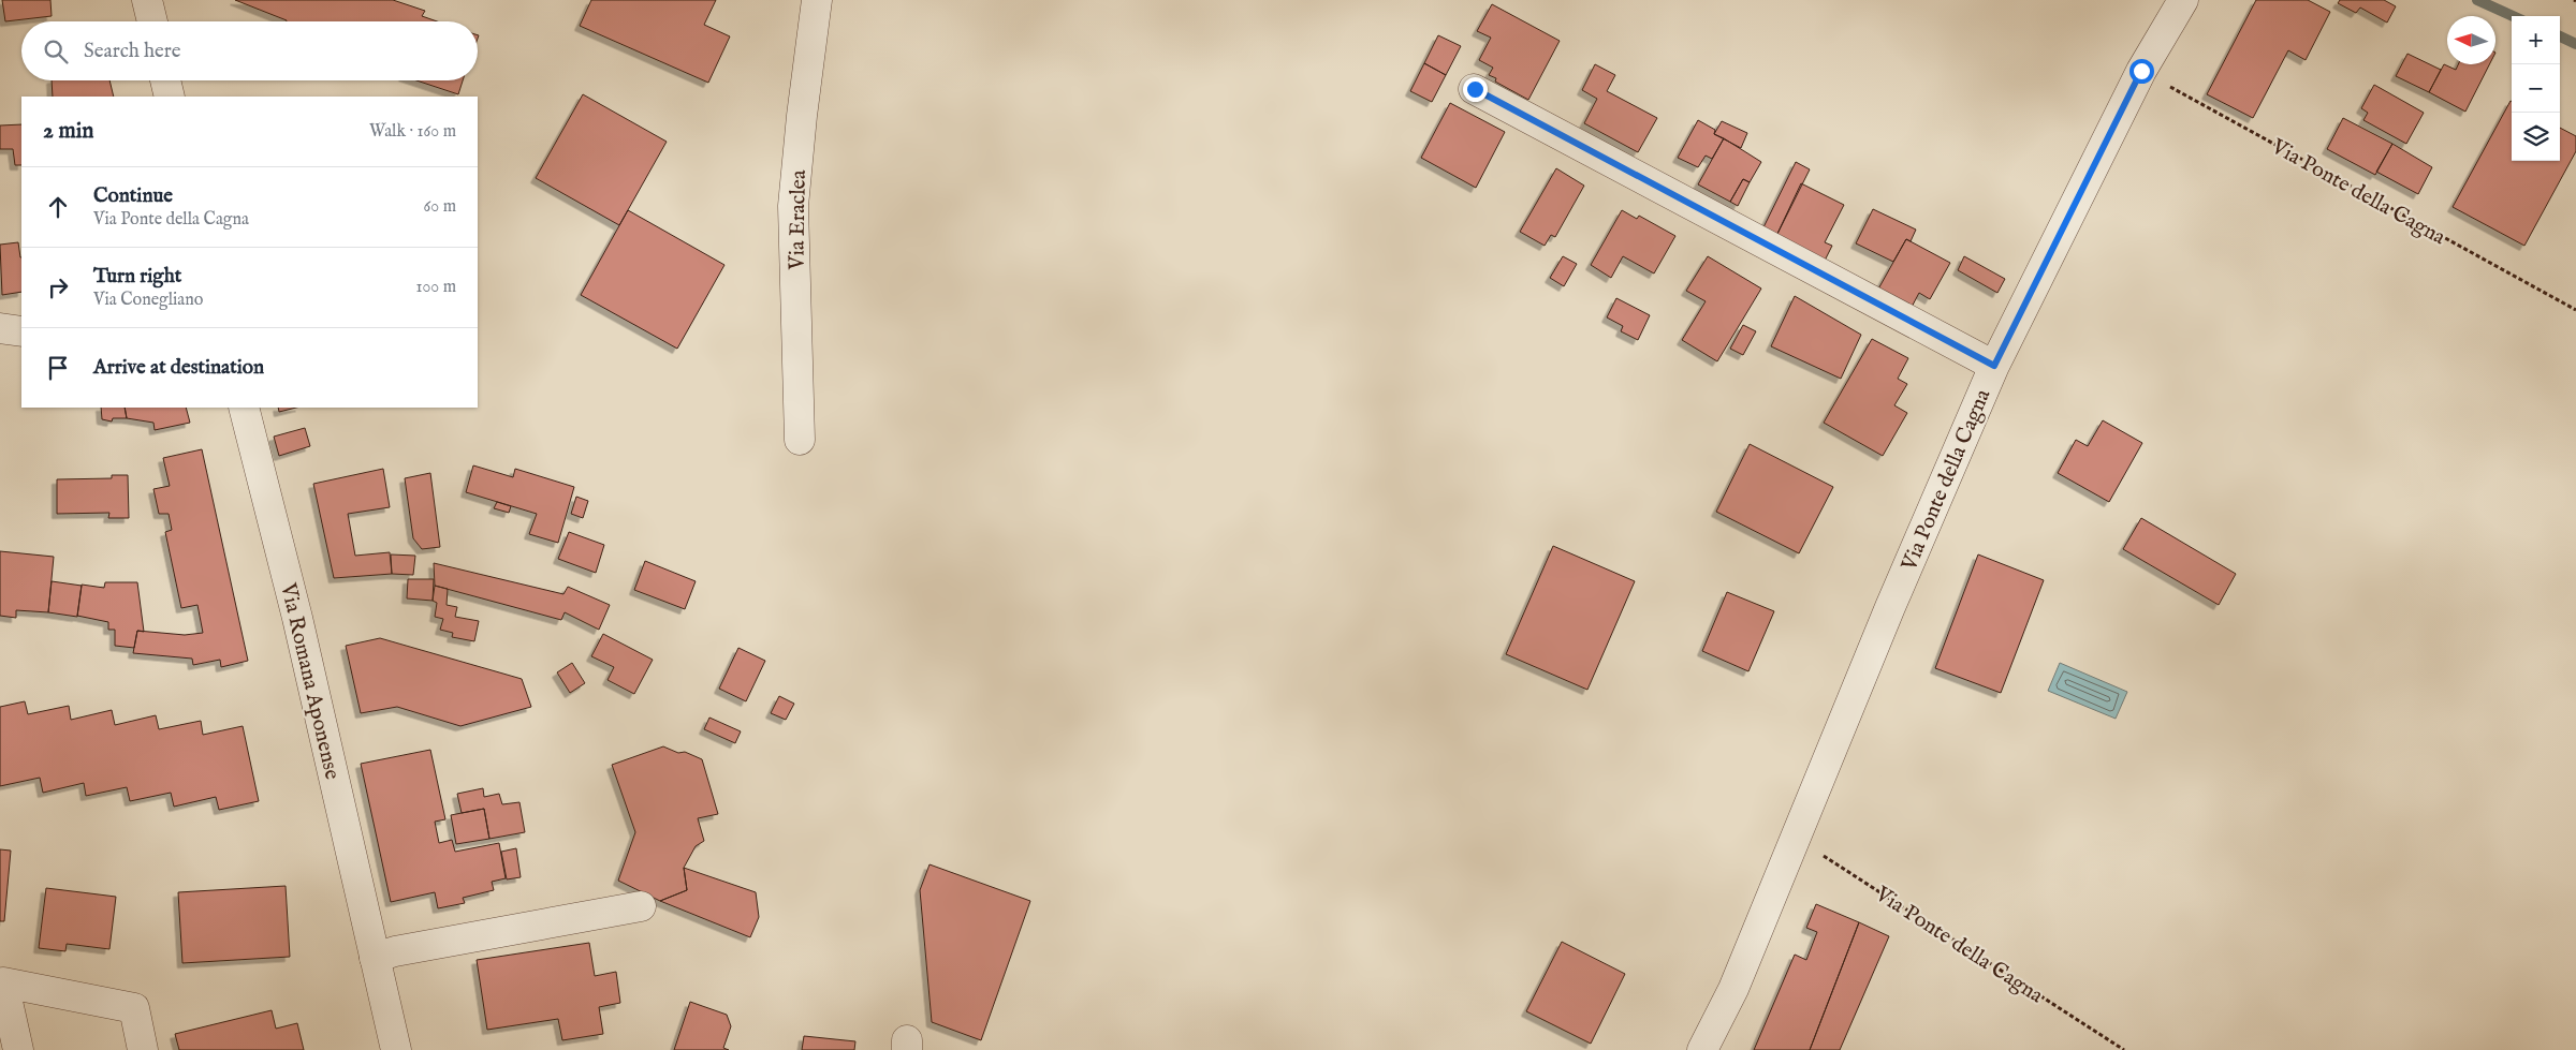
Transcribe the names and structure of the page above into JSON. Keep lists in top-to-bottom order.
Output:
{
  "streets": {
    "street": ["Via Ponte della Cagna", "Via Eraclea", "Via Romana Aponense"]
  },
  "north": "left",
  "page": {
    "map_buttons": ["+", "−"],
    "search": "Search here",
    "heading": ["2 min", "Walk · 160 m"],
    "list": [
      ["Continue", "Via Ponte della Cagna", "60 m"],
      ["Turn right", "Via Conegliano", "100 m"],
      "Arrive at destination"
    ]
  }
}
